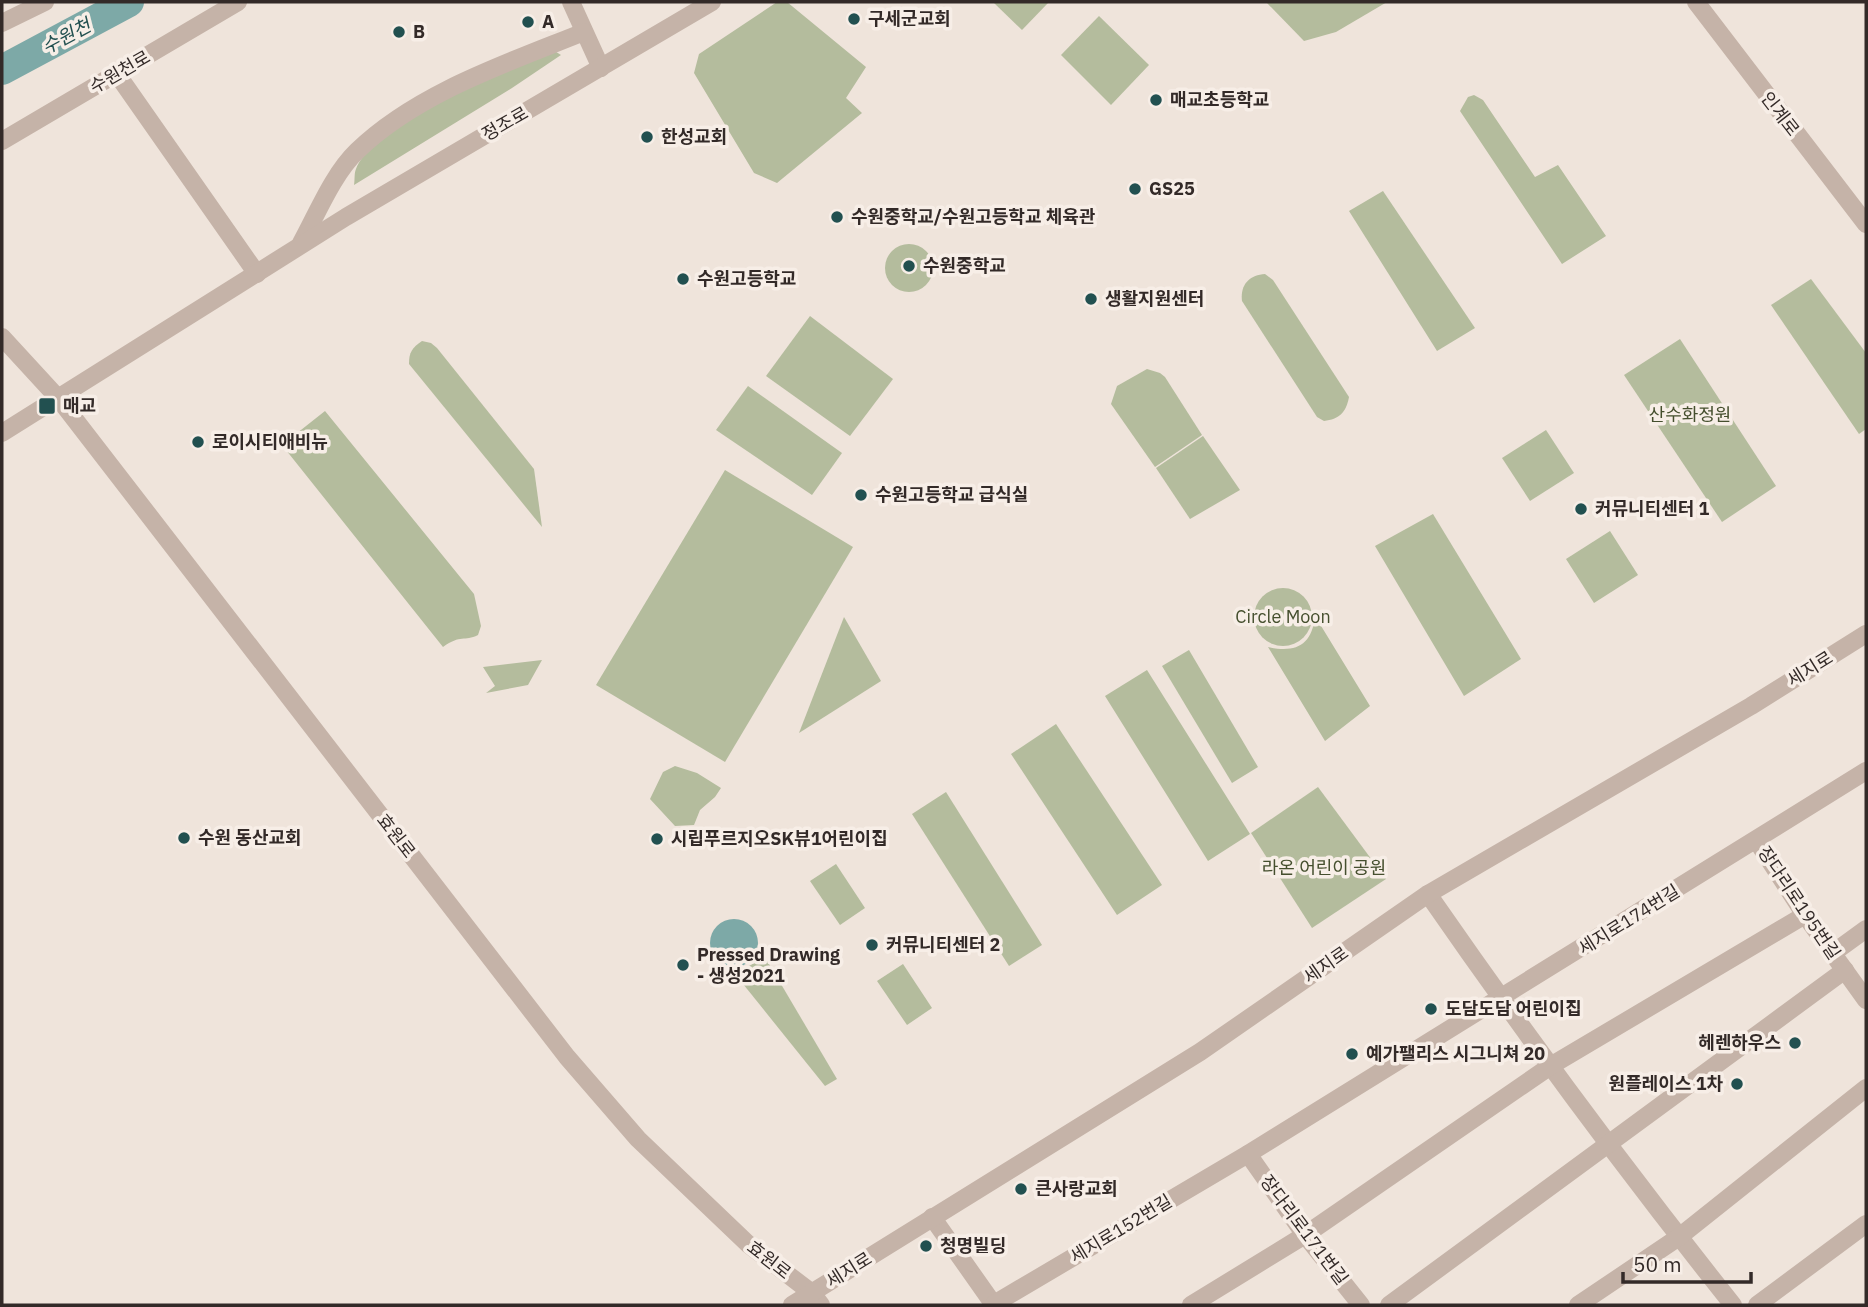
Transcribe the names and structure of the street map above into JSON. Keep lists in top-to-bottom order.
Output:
{
  "streets": {
    "street": [
      "수원천로",
      "인계로",
      "정조로",
      "세지로",
      "효원로",
      "장다리로195번길",
      "세지로174번길",
      "세지로152번길",
      "장다리로171번길"
    ]
  },
  "crossings": [
    ["정조로", "효원로"],
    ["세지로", "효원로"],
    ["세지로", "세지로152번길"],
    ["장다리로195번길", "세지로174번길"],
    ["세지로174번길", "세지로152번길"],
    ["세지로174번길", "장다리로171번길"],
    ["세지로152번길", "장다리로171번길"]
  ],
  "water": ["수원천"],
  "parks": ["산수화정원", "Circle Moon", "라온 어린이 공원"],
  "places": {
    "other": [
      "구세군교회",
      "A",
      "B",
      "매교초등학교",
      "한성교회",
      "GS25",
      "수원중학교/수원고등학교 체육관",
      "수원중학교",
      "수원고등학교",
      "생활지원센터",
      "로이시티애비뉴",
      "수원고등학교 급식실",
      "커뮤니티센터 1",
      "수원 동산교회",
      "시립푸르지오SK뷰1어린이집",
      "커뮤니티센터 2",
      "Pressed Drawing - 생성2021",
      "도담도담 어린이집",
      "헤렌하우스",
      "예가팰리스 시그니쳐 20",
      "원플레이스 1차",
      "큰사랑교회",
      "청명빌딩"
    ],
    "transit": ["매교"]
  },
  "scale_bar": "50 m"
}
